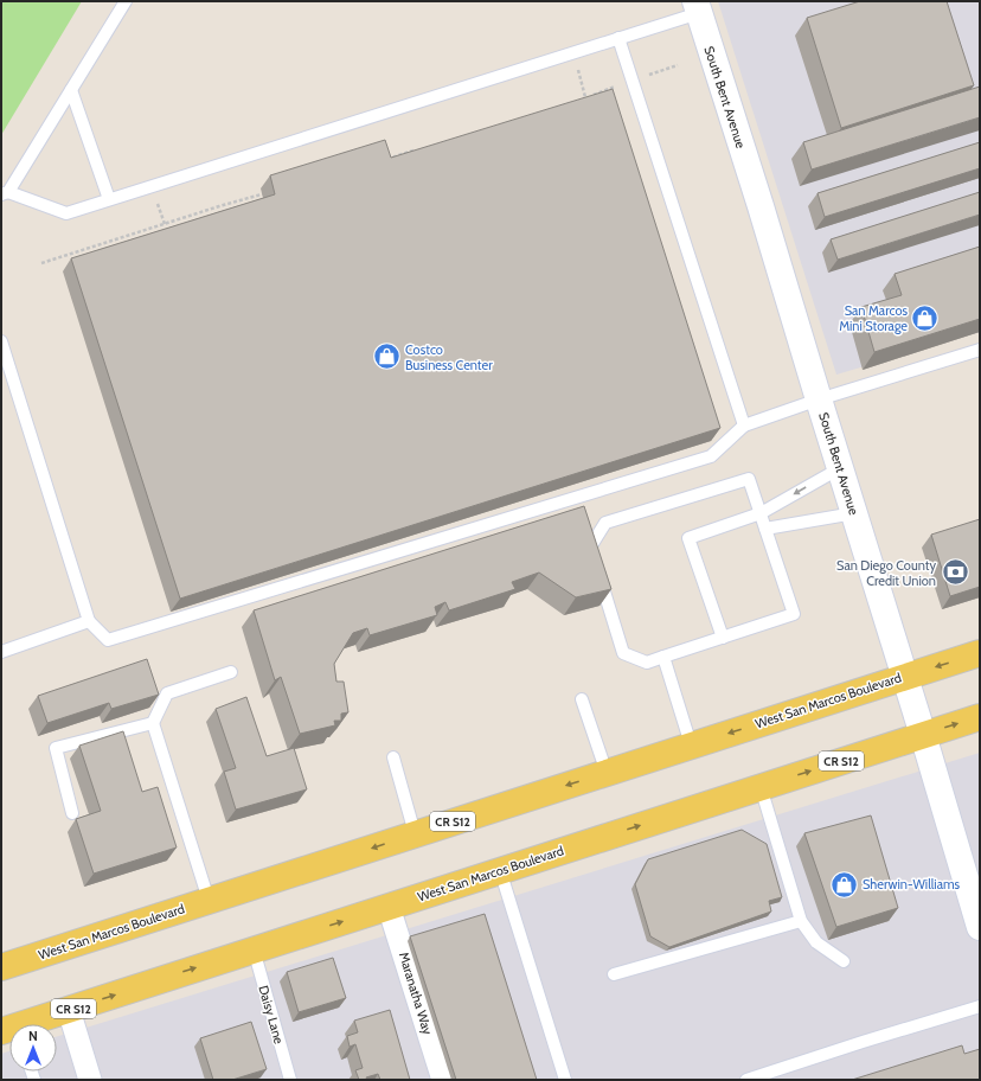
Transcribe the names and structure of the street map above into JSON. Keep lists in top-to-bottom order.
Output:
{
  "streets": {
    "main road": ["West San Marcos Boulevard", "CR S12"],
    "street": ["South Bent Avenue", "Maranatha Way"],
    "lane": ["Daisy Lane"]
  },
  "crossings": [
    ["South Bent Avenue", "West San Marcos Boulevard"],
    ["West San Marcos Boulevard", "Maranatha Way"],
    ["West San Marcos Boulevard", "Daisy Lane"]
  ],
  "places": {
    "shop": ["San Marcos Mini Storage", "Costco Business Center", "Sherwin-Williams"],
    "bank": ["San Diego County Credit Union"]
  },
  "north": "top"
}
